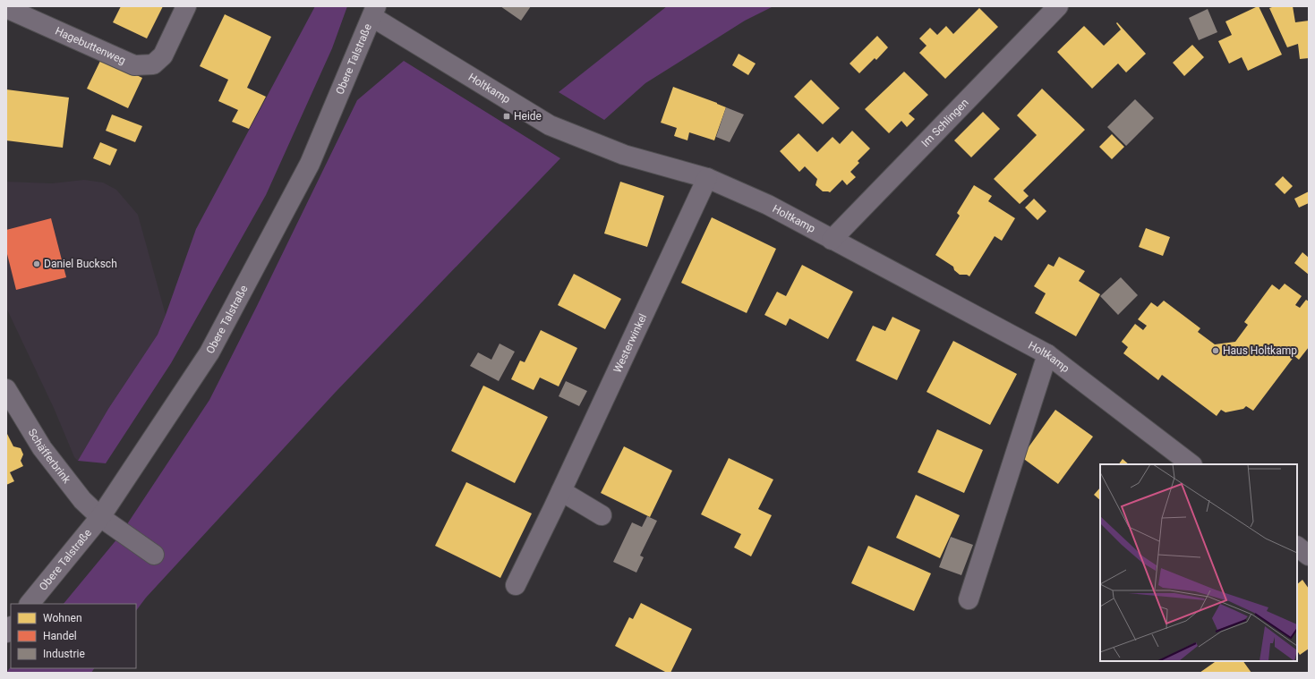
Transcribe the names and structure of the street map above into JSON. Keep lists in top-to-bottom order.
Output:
{
  "streets": {
    "street": [
      "Hagebuttenweg",
      "Obere Talstraße",
      "Holtkamp",
      "Im Schlingen",
      "Westerwinkel",
      "Schäfferbrink"
    ]
  },
  "crossings": [
    ["Obere Talstraße", "Holtkamp"],
    ["Obere Talstraße", "Schäfferbrink"],
    ["Holtkamp", "Im Schlingen"],
    ["Holtkamp", "Westerwinkel"]
  ],
  "places": {
    "transit": ["Heide"],
    "other": ["Daniel Bucksch", "Haus Holtkamp"]
  },
  "legend": ["Wohnen", "Handel", "Industrie"]
}
